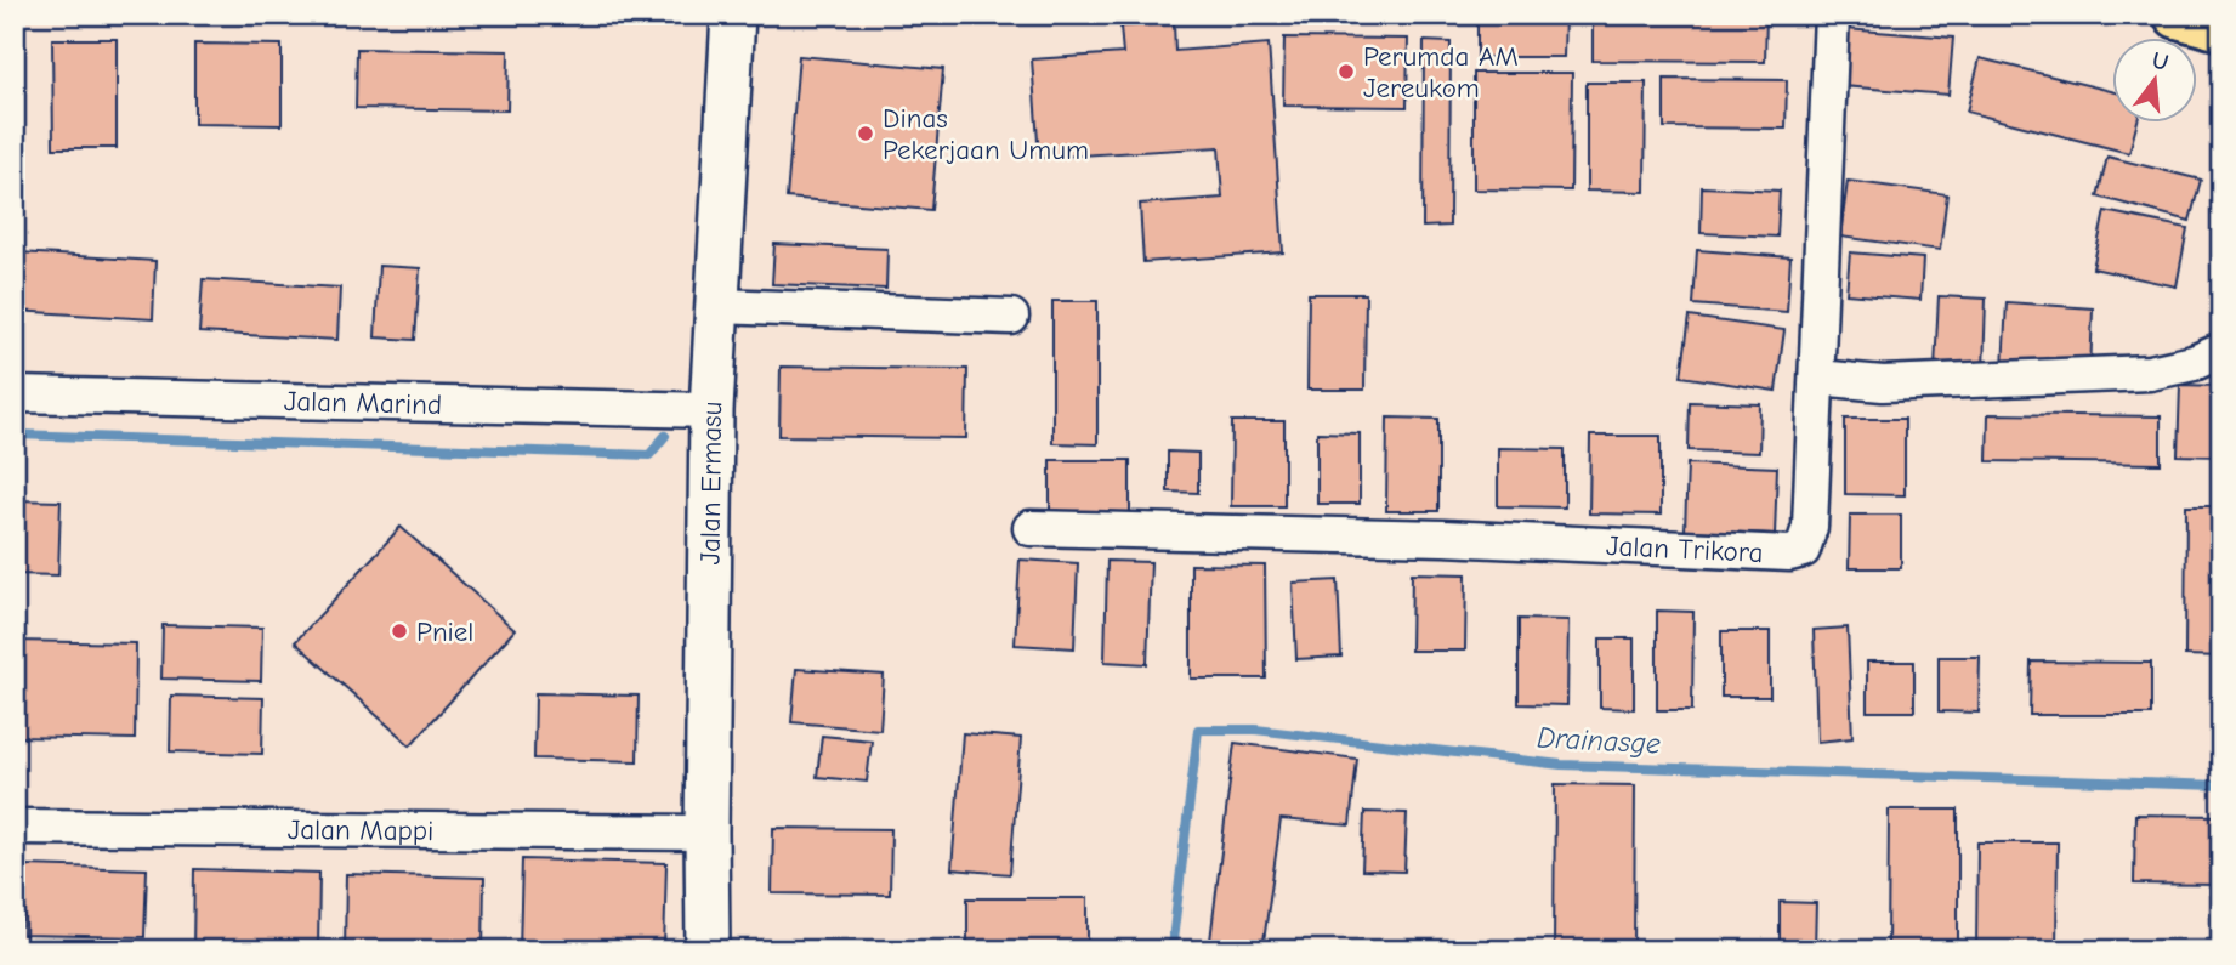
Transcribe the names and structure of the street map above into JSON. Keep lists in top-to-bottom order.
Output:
{
  "streets": {
    "street": [
      "Jalan Marind",
      "Jalan Ermasu",
      "Jalan Trikora",
      "Jalan Mappi"
    ]
  },
  "crossings": [
    ["Jalan Marind", "Jalan Ermasu"],
    ["Jalan Ermasu", "Jalan Mappi"]
  ],
  "water": ["Drainasge"],
  "places": ["Perumda AM Jereukom", "Dinas Pekerjaan Umum", "Pniel"],
  "north": "top"
}
